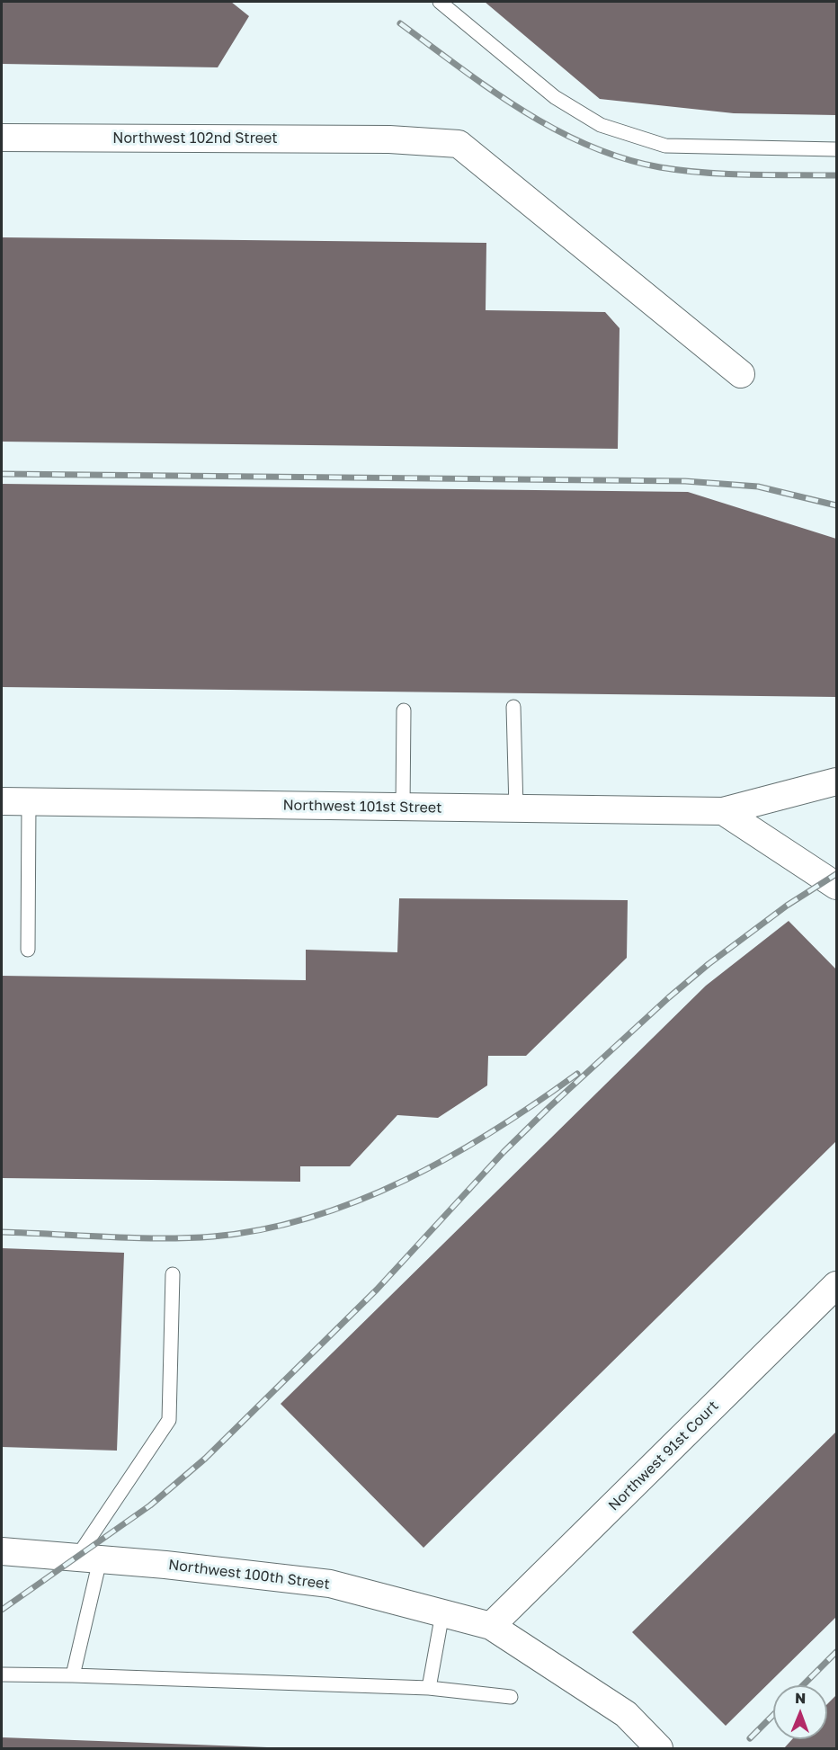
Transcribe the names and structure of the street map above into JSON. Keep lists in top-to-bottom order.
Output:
{
  "streets": {
    "street": [
      "Northwest 102nd Street",
      "Northwest 101st Street",
      "Northwest 91st Court",
      "Northwest 100th Street"
    ]
  },
  "crossings": [
    ["Northwest 91st Court", "Northwest 100th Street"]
  ],
  "north": "top"
}
